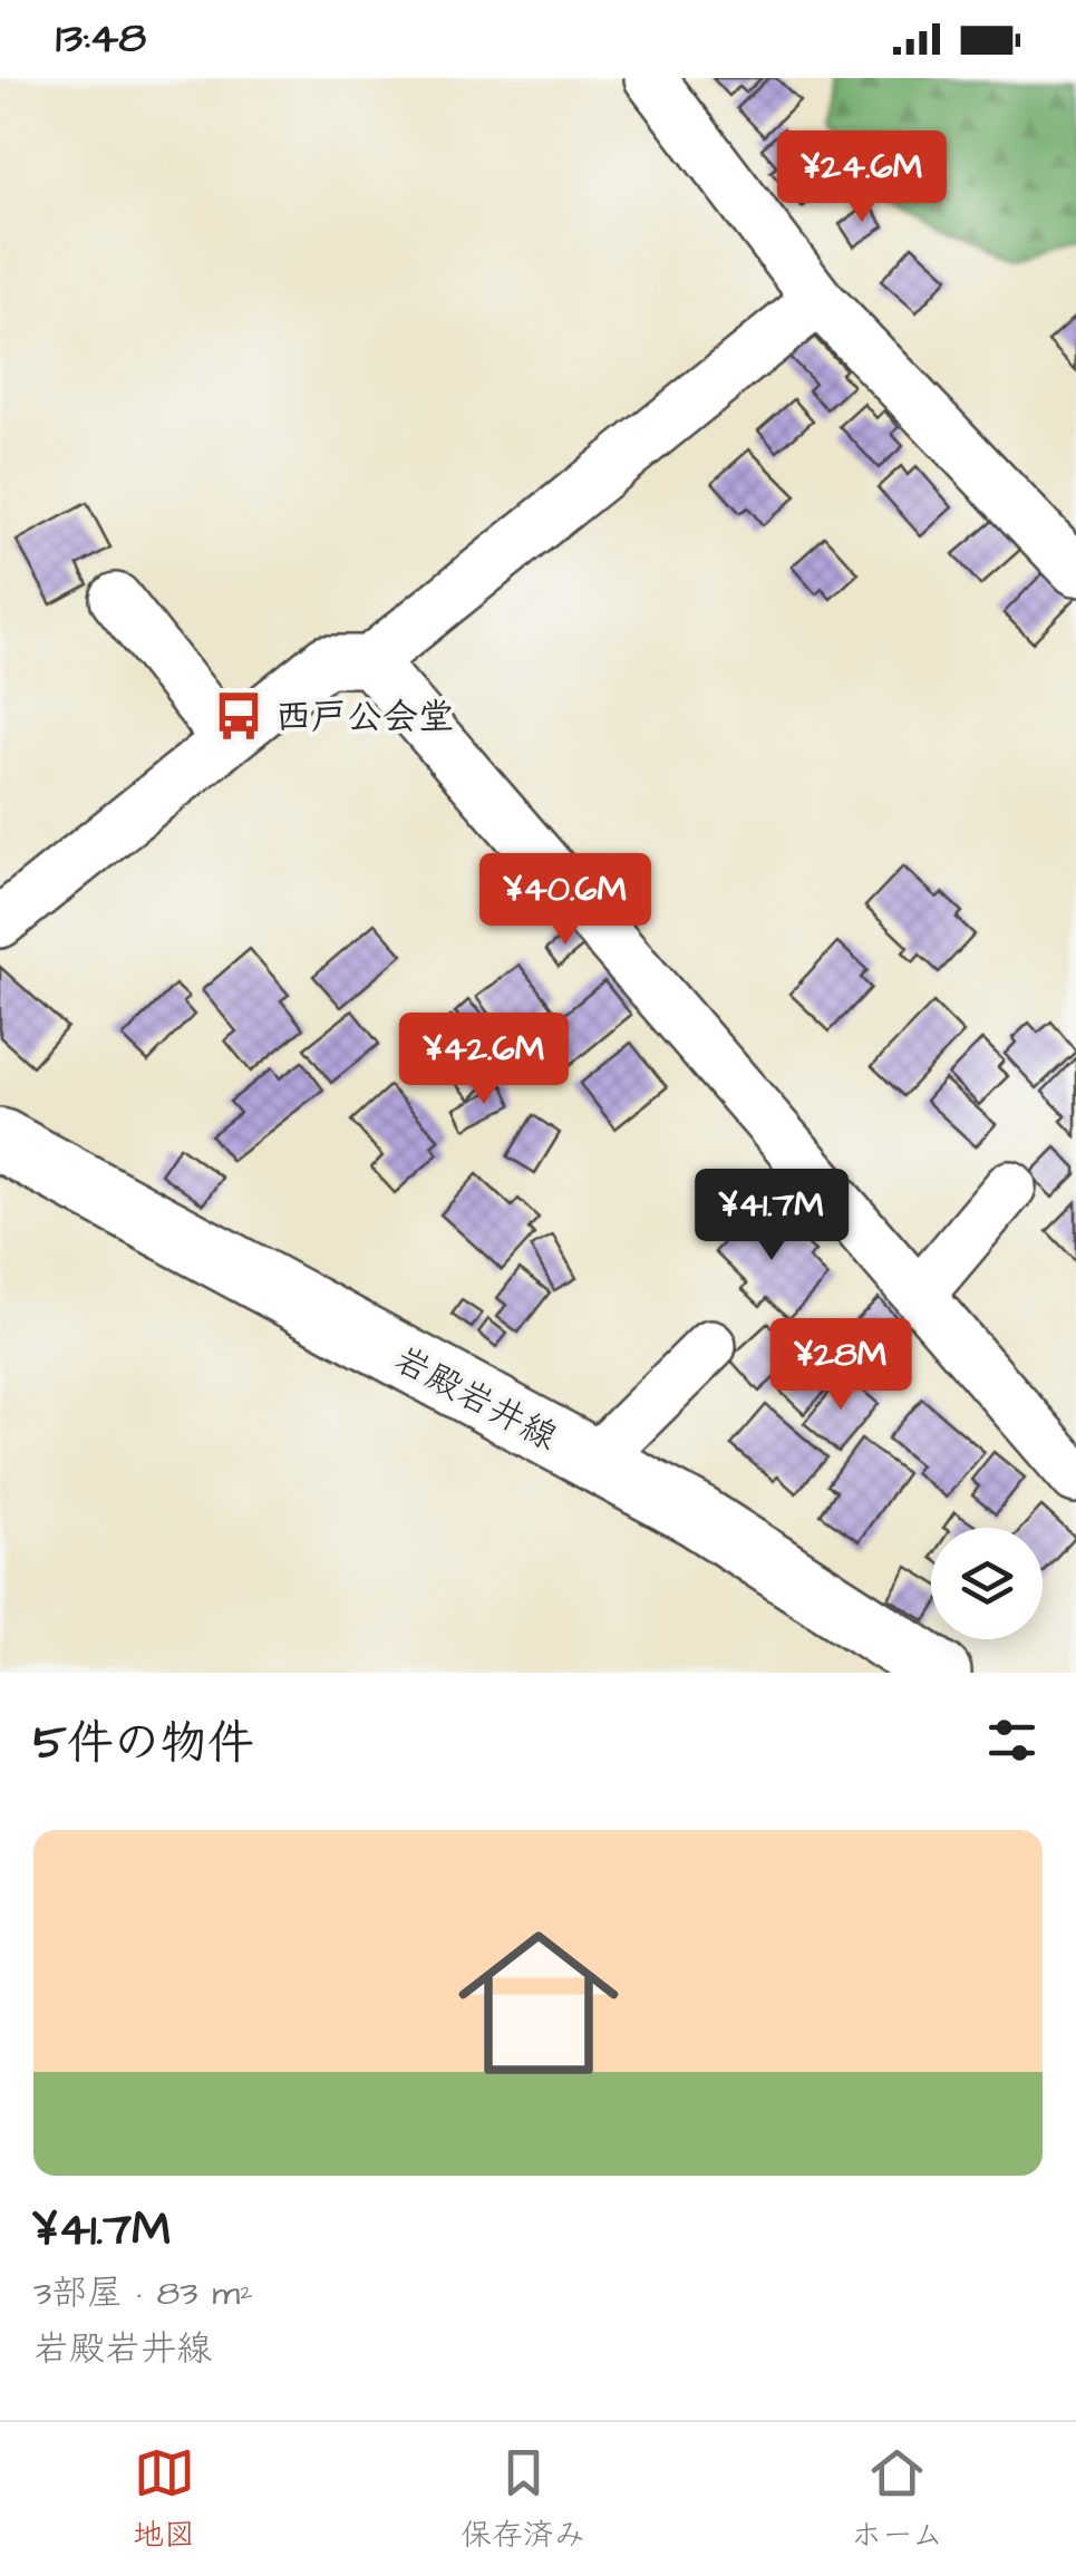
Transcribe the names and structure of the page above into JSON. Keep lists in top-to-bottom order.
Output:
{
  "streets": {
    "main road": ["岩殿岩井線"]
  },
  "places": {
    "bus stop": ["西戸公会堂"]
  },
  "page": {
    "status": "13:48",
    "price": [
      "¥24.6M",
      "¥40.6M",
      "¥42.6M",
      "¥41.7M",
      "¥28M"
    ],
    "heading": "5件の物件",
    "list": [
      {
        "name": "¥41.7M",
        "note": "3部屋 · 83 m² · 岩殿岩井線"
      }
    ],
    "tabs": ["地図", "保存済み", "ホーム"]
  }
}
